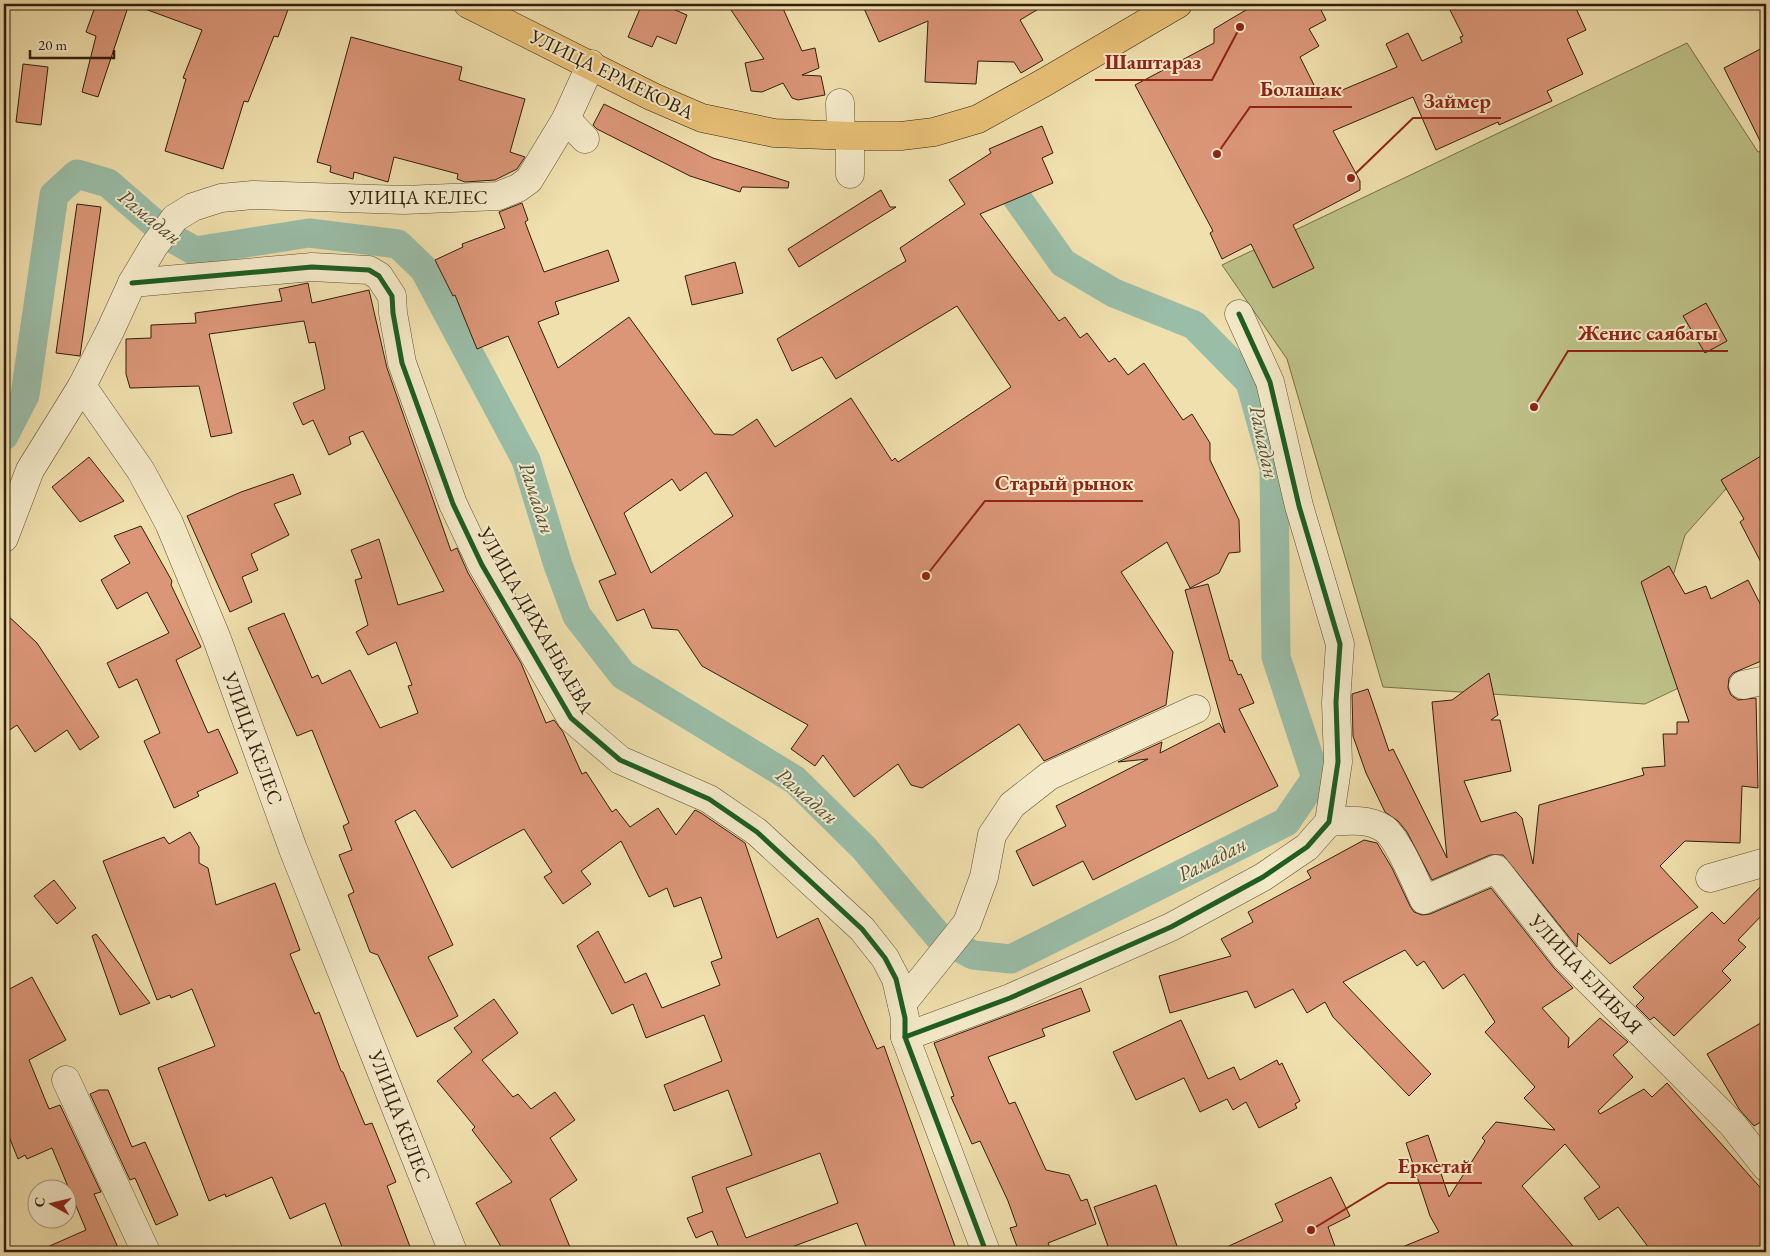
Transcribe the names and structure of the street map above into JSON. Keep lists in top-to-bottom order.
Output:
{
  "streets": {
    "main road": ["УЛИЦА ЕРМЕКОВА"],
    "street": ["УЛИЦА КЕЛЕС", "УЛИЦА ДИХАНБАЕВА", "УЛИЦА ЕЛИБАЯ"]
  },
  "crossings": [
    ["УЛИЦА ЕРМЕКОВА", "УЛИЦА КЕЛЕС"],
    ["УЛИЦА КЕЛЕС", "УЛИЦА ДИХАНБАЕВА"]
  ],
  "water": ["Рамадан"],
  "places": [
    "Шаштараз",
    "Болашак",
    "Займер",
    "Женис саябагы",
    "Старый рынок",
    "Еркетай"
  ],
  "scale_bar": "20 m",
  "north": "left"
}
